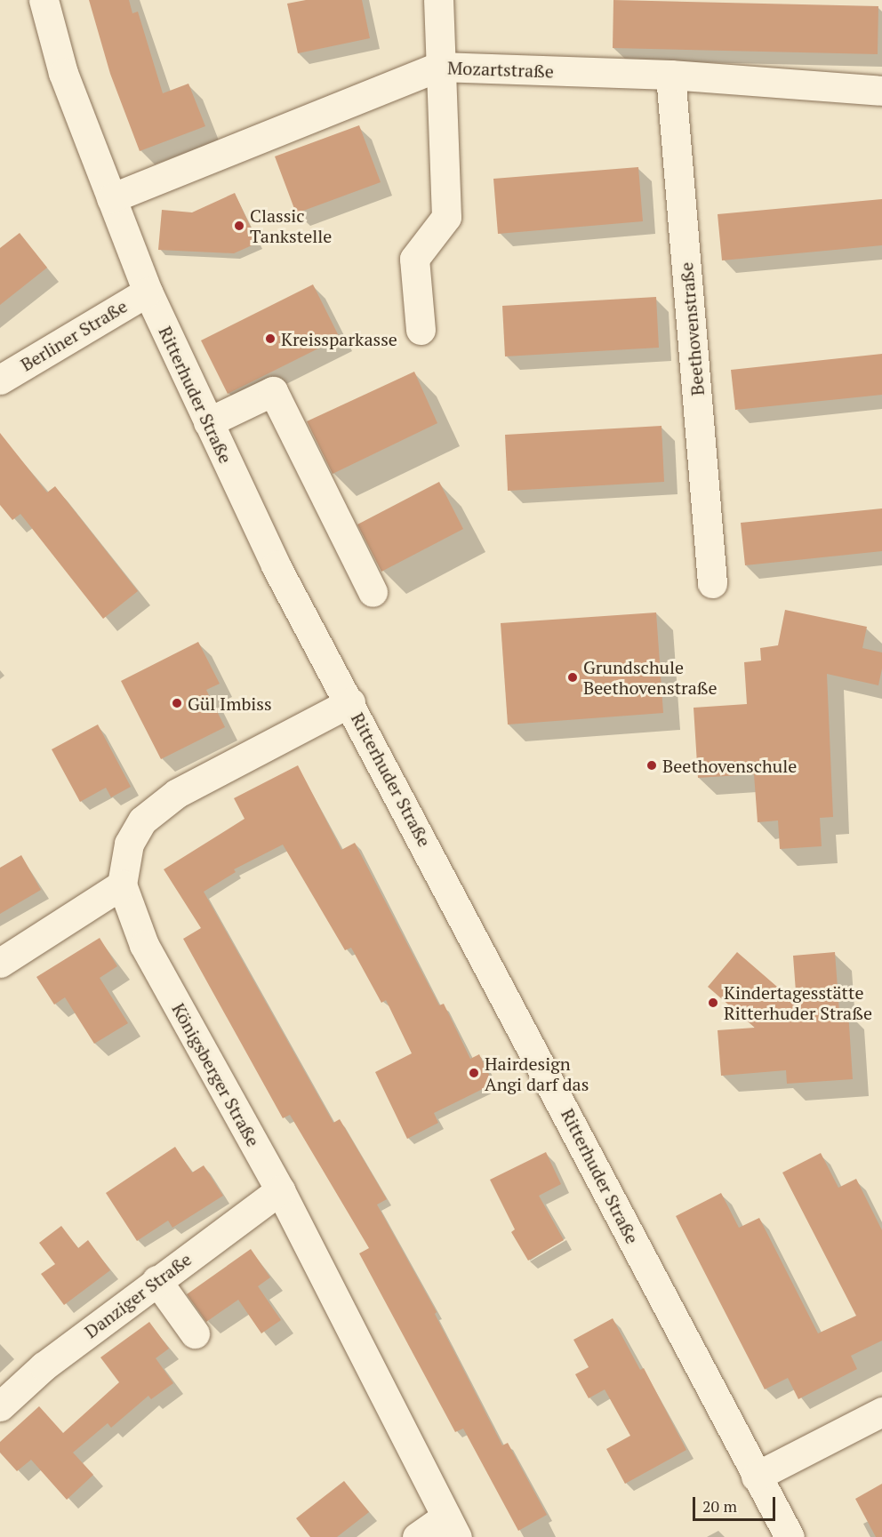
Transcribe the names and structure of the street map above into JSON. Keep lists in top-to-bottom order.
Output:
{
  "streets": {
    "street": [
      "Mozartstraße",
      "Beethovenstraße",
      "Berliner Straße",
      "Ritterhuder Straße",
      "Königsberger Straße",
      "Danziger Straße"
    ]
  },
  "crossings": [
    ["Mozartstraße", "Beethovenstraße"],
    ["Mozartstraße", "Ritterhuder Straße"],
    ["Berliner Straße", "Ritterhuder Straße"],
    ["Königsberger Straße", "Danziger Straße"]
  ],
  "places": [
    "Classic Tankstelle",
    "Kreissparkasse",
    "Grundschule Beethovenstraße",
    "Gül Imbiss",
    "Beethovenschule",
    "Kindertagesstätte Ritterhuder Straße",
    "Hairdesign Angi darf das"
  ],
  "scale_bar": "20 m"
}
